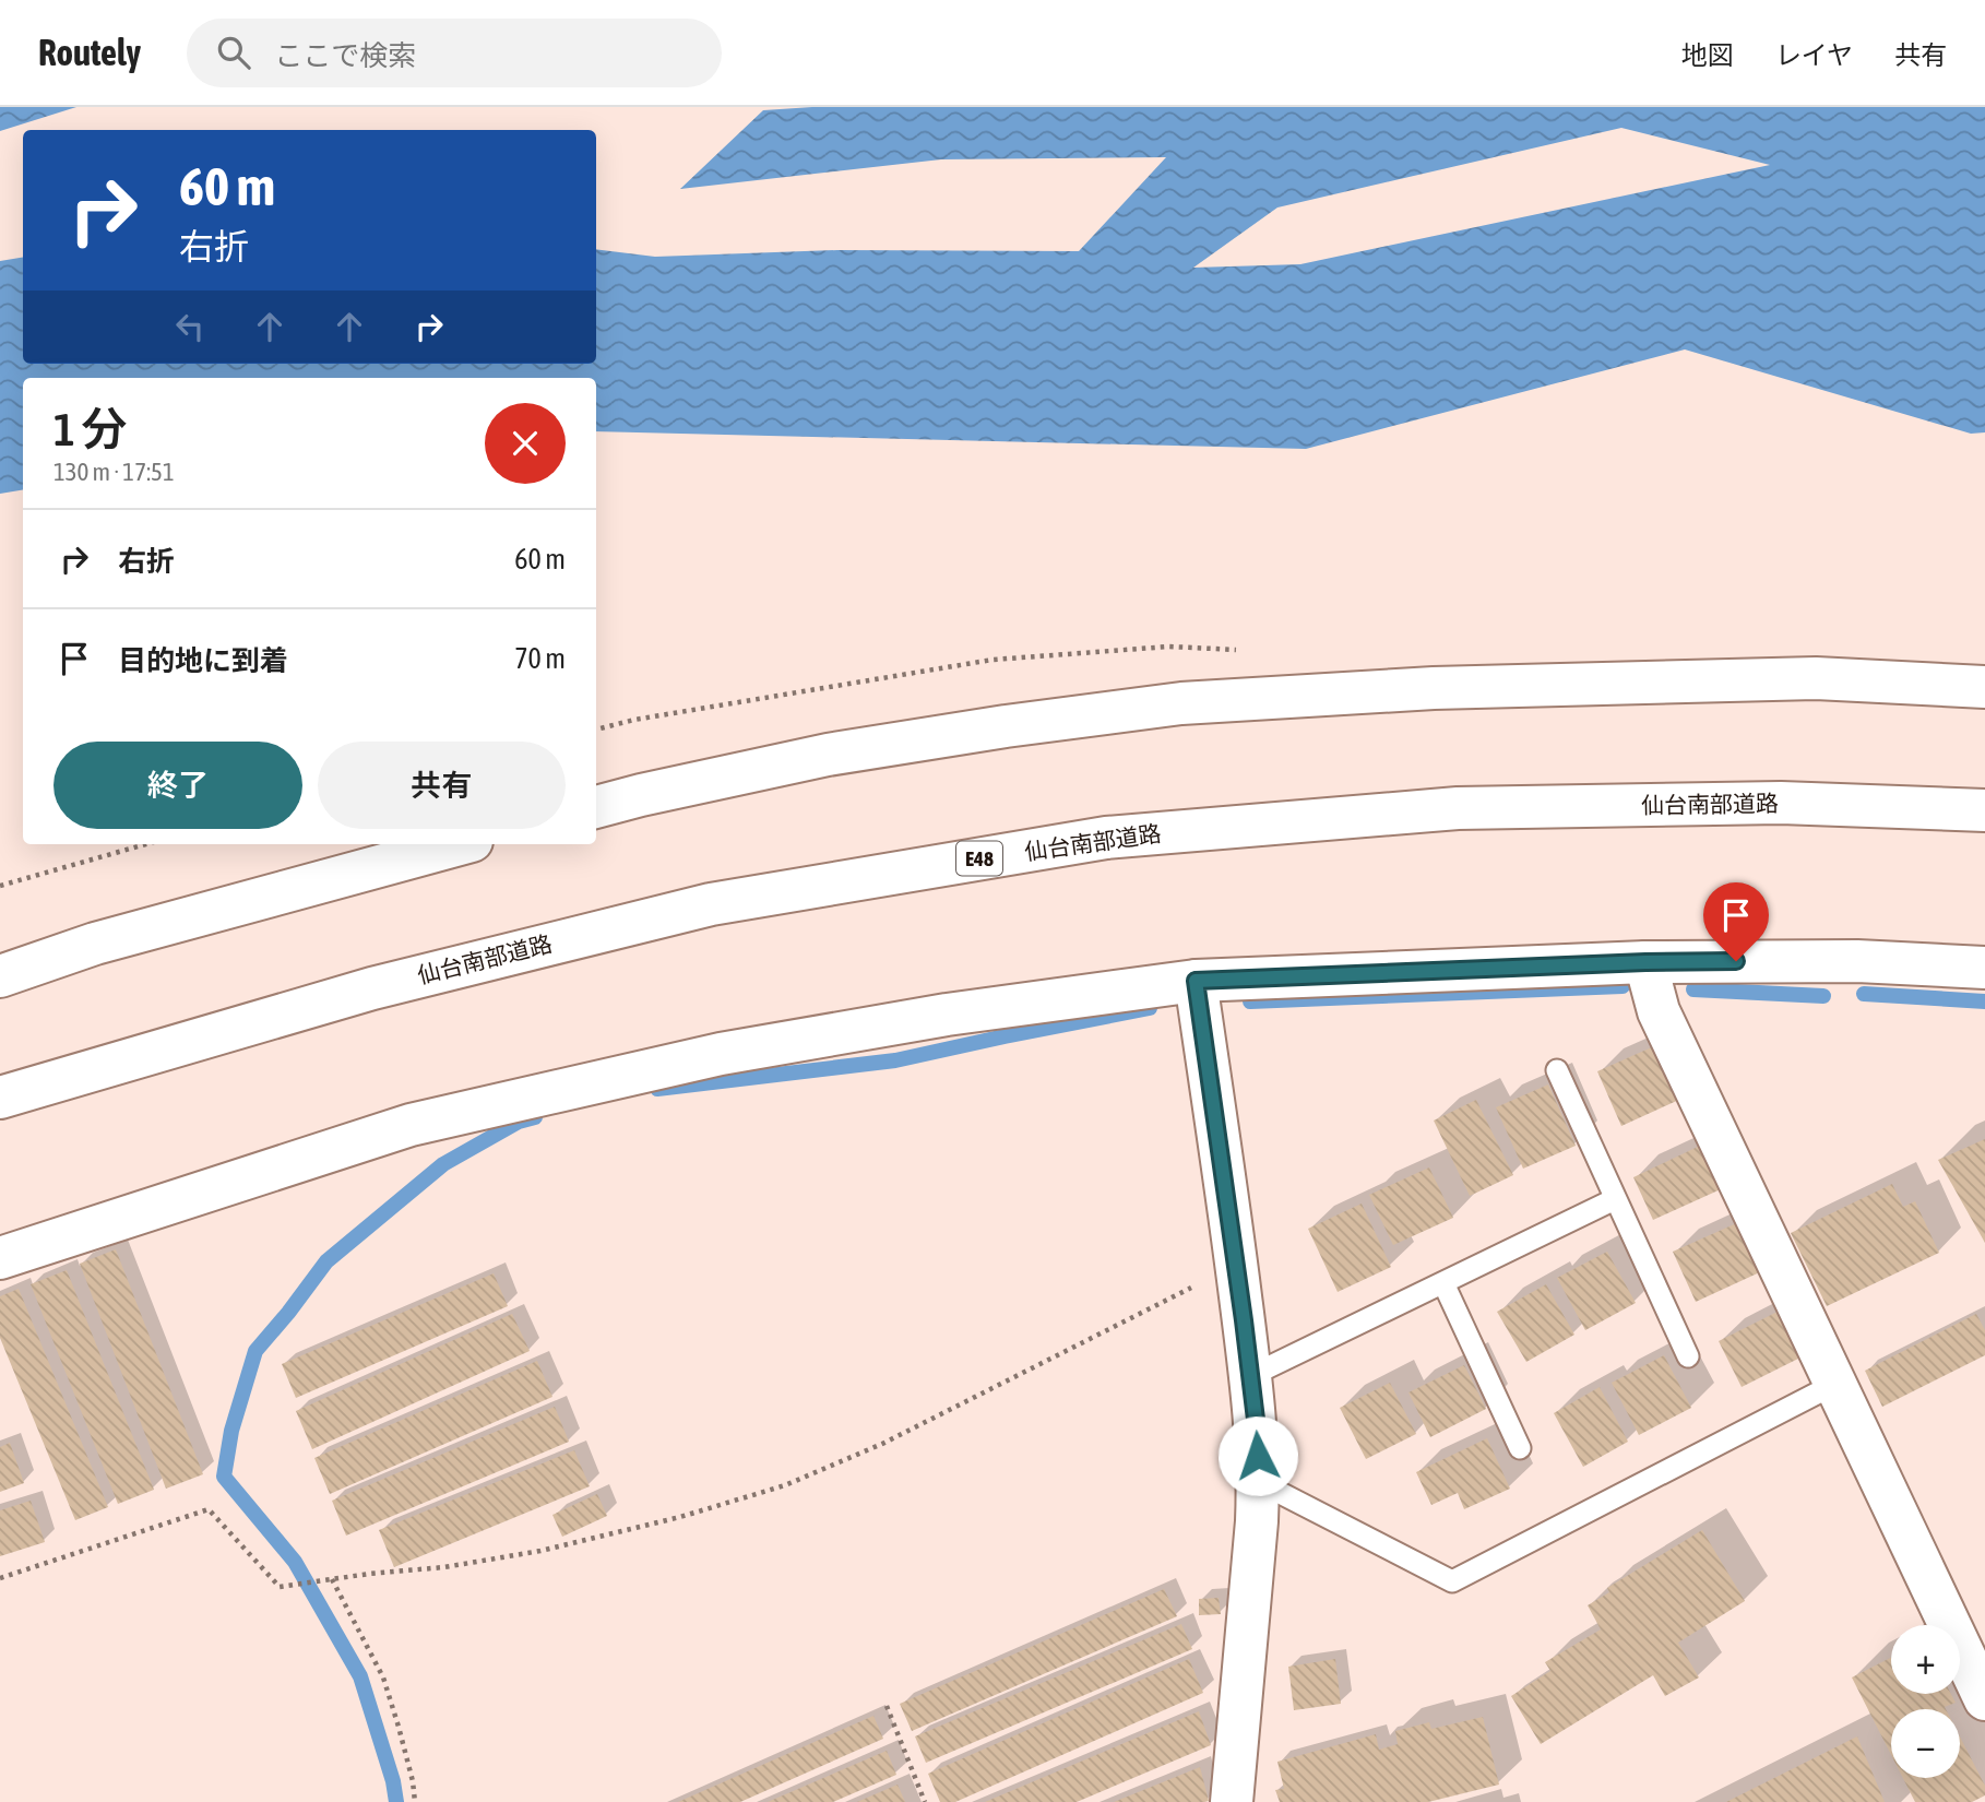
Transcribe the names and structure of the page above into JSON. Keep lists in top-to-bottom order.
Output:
{
  "streets": {
    "main road": ["仙台南部道路", "E48"]
  },
  "page": {
    "header": "Routely",
    "search": "ここで検索",
    "nav": ["地図", "レイヤ", "共有"],
    "turn": ["60 m", "右折"],
    "heading": ["1 分", "130 m · 17:51"],
    "list": [
      {
        "name": "右折",
        "value": "60 m"
      },
      {
        "name": "目的地に到着",
        "value": "70 m"
      }
    ],
    "buttons": ["終了", "共有"],
    "map_buttons": ["+", "−"]
  }
}
